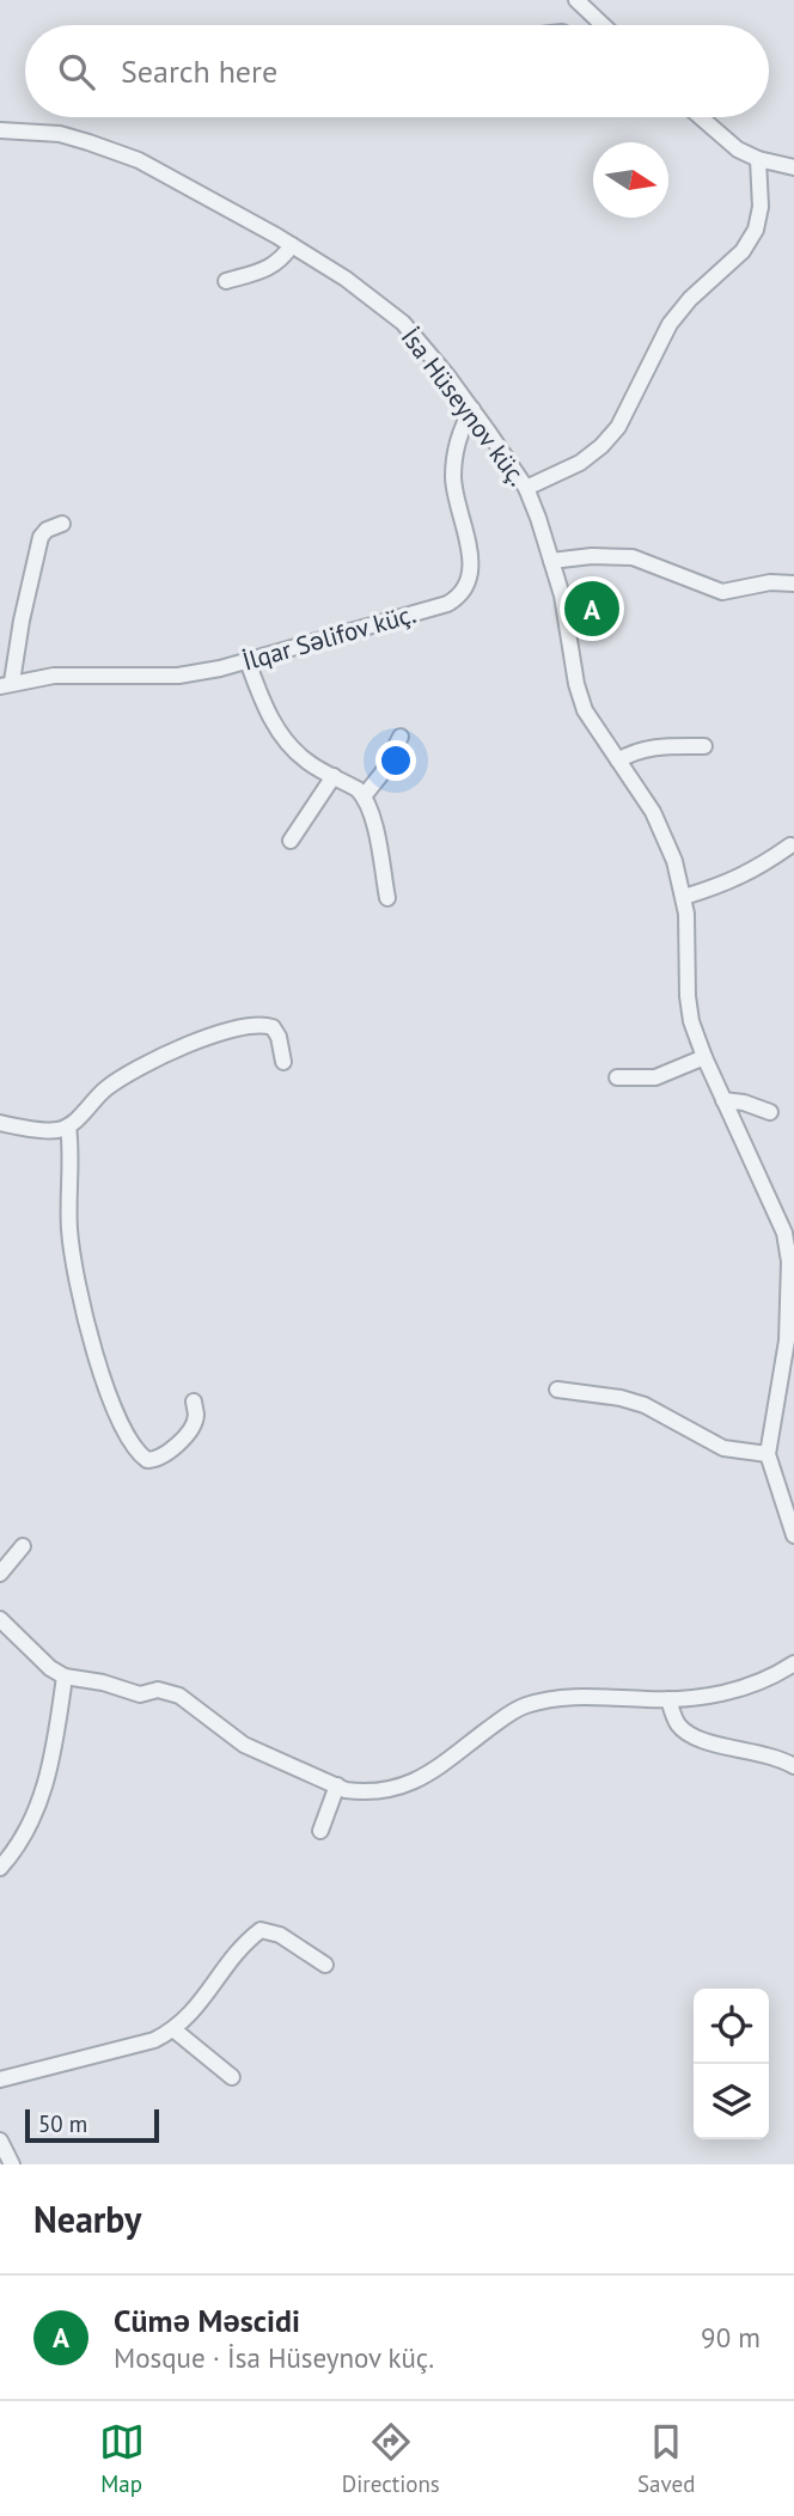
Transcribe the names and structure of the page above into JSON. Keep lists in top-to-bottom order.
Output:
{
  "streets": {
    "street": ["İsa Hüseynov küç.", "İlqar Səlifov küç."]
  },
  "crossings": [
    ["İsa Hüseynov küç.", "İlqar Səlifov küç."]
  ],
  "scale_bar": "50 m",
  "north": "right",
  "page": {
    "search": "Search here",
    "pins": "A",
    "scale": "50 m",
    "heading": "Nearby",
    "list": [
      {
        "mark": "A",
        "name": "Cümə Məscidi",
        "note": "Mosque · İsa Hüseynov küç.",
        "value": "90 m"
      }
    ],
    "nav": ["Map", "Directions", "Saved"]
  }
}
